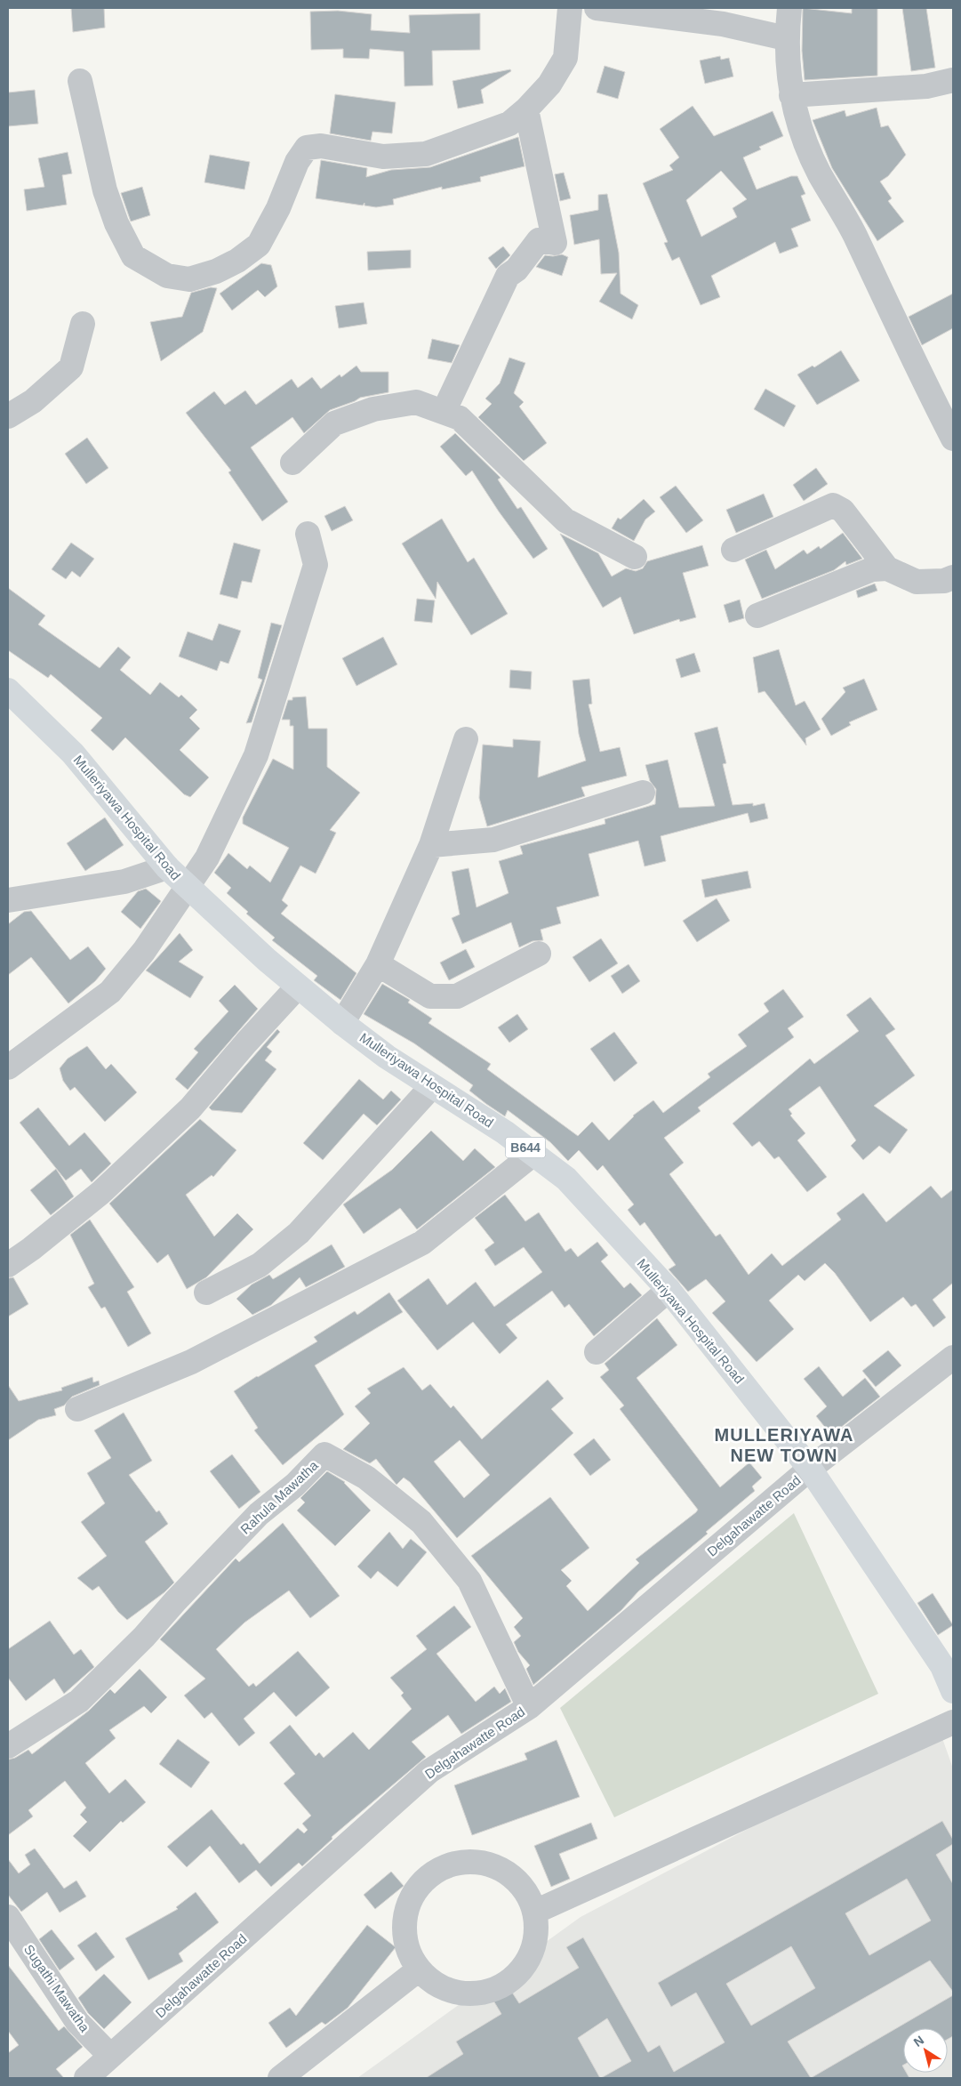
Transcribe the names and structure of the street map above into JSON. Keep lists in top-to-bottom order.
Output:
{
  "streets": {
    "main road": ["Mulleriyawa Hospital Road", "B644"],
    "street": ["Rahula Mawatha", "Delgahawatte Road", "Sugathi Mawatha"]
  },
  "crossings": [
    ["Mulleriyawa Hospital Road", "Delgahawatte Road"],
    ["Rahula Mawatha", "Delgahawatte Road"],
    ["Delgahawatte Road", "Sugathi Mawatha"]
  ],
  "districts": ["MULLERIYAWA NEW TOWN"],
  "north": "top left"
}
